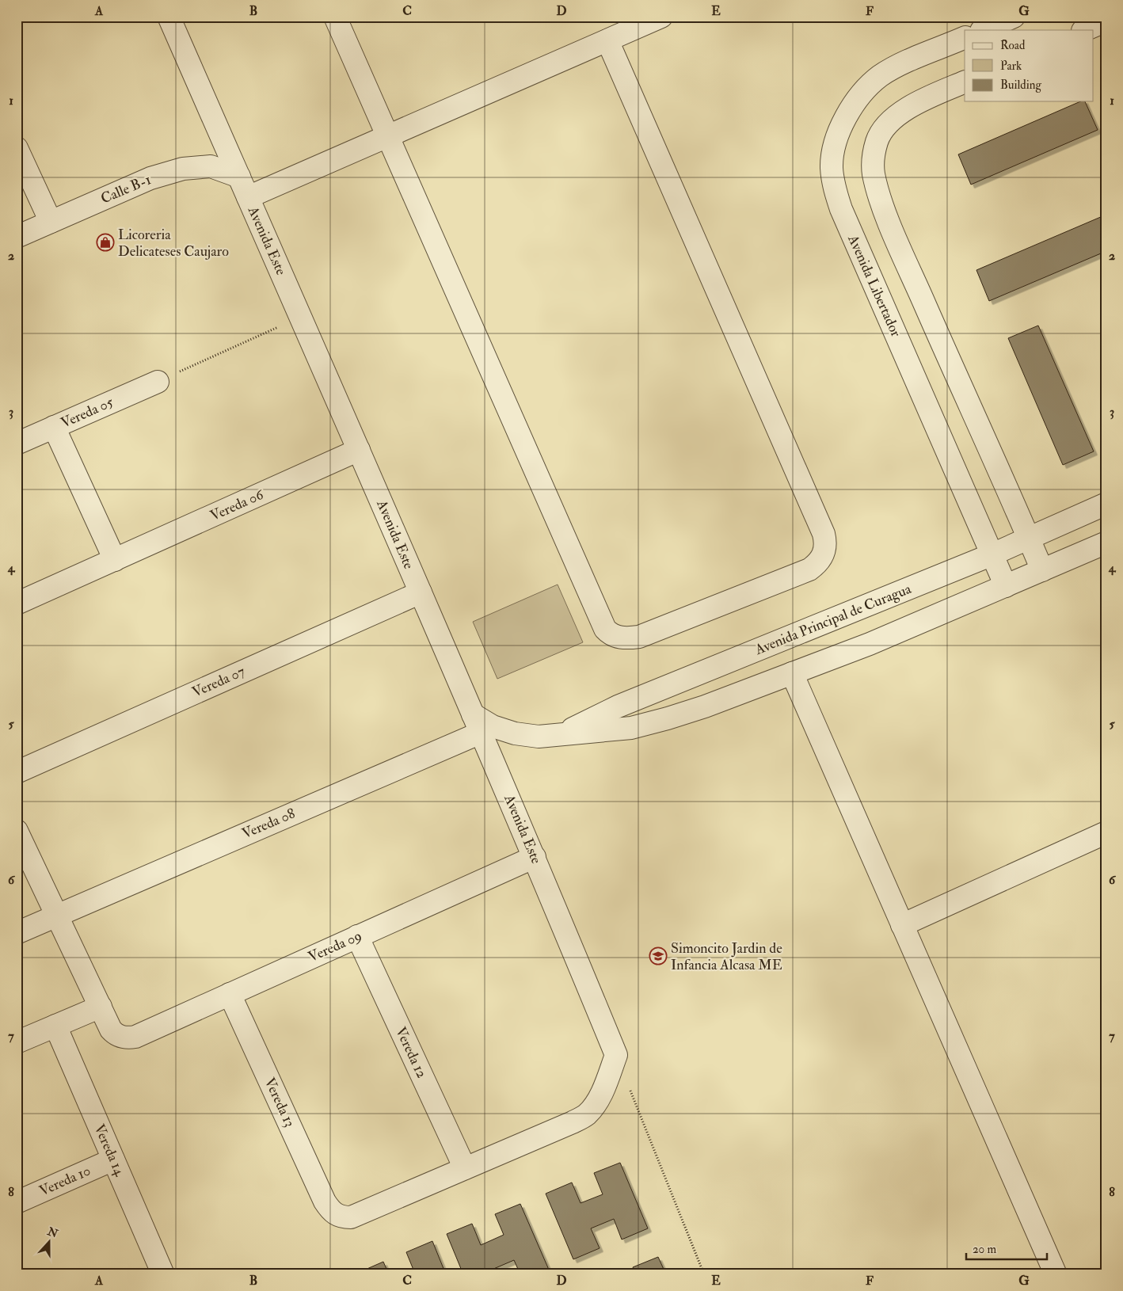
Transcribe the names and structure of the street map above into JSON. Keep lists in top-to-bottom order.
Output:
{
  "streets": {
    "street": [
      "Calle B-1",
      "Avenida Este",
      "Avenida Libertador",
      "Vereda 05",
      "Vereda 06",
      "Avenida Principal de Curagua",
      "Vereda 07",
      "Vereda 08",
      "Vereda 09",
      "Vereda 12",
      "Vereda 13",
      "Vereda 14",
      "Vereda 10"
    ]
  },
  "crossings": [
    ["Calle B-1", "Avenida Este"],
    ["Avenida Este", "Vereda 06"],
    ["Avenida Este", "Avenida Principal de Curagua"],
    ["Avenida Este", "Vereda 07"],
    ["Avenida Este", "Vereda 08"],
    ["Avenida Este", "Vereda 09"],
    ["Avenida Libertador", "Avenida Principal de Curagua"],
    ["Avenida Principal de Curagua", "Vereda 08"],
    ["Vereda 09", "Vereda 12"],
    ["Vereda 09", "Vereda 13"],
    ["Vereda 12", "Vereda 13"],
    ["Vereda 14", "Vereda 10"]
  ],
  "places": {
    "shop": ["Licoreria Delicateses Caujaro"],
    "school or university": ["Simoncito Jardin de Infancia Alcasa ME"]
  },
  "legend": ["Road", "Park", "Building"],
  "scale_bar": "20 m",
  "north": "top",
  "grid": {
    "columns": [
      "A",
      "B",
      "C",
      "D",
      "E",
      "F",
      "G"
    ],
    "rows": [
      "1",
      "2",
      "3",
      "4",
      "5",
      "6",
      "7",
      "8"
    ]
  }
}
